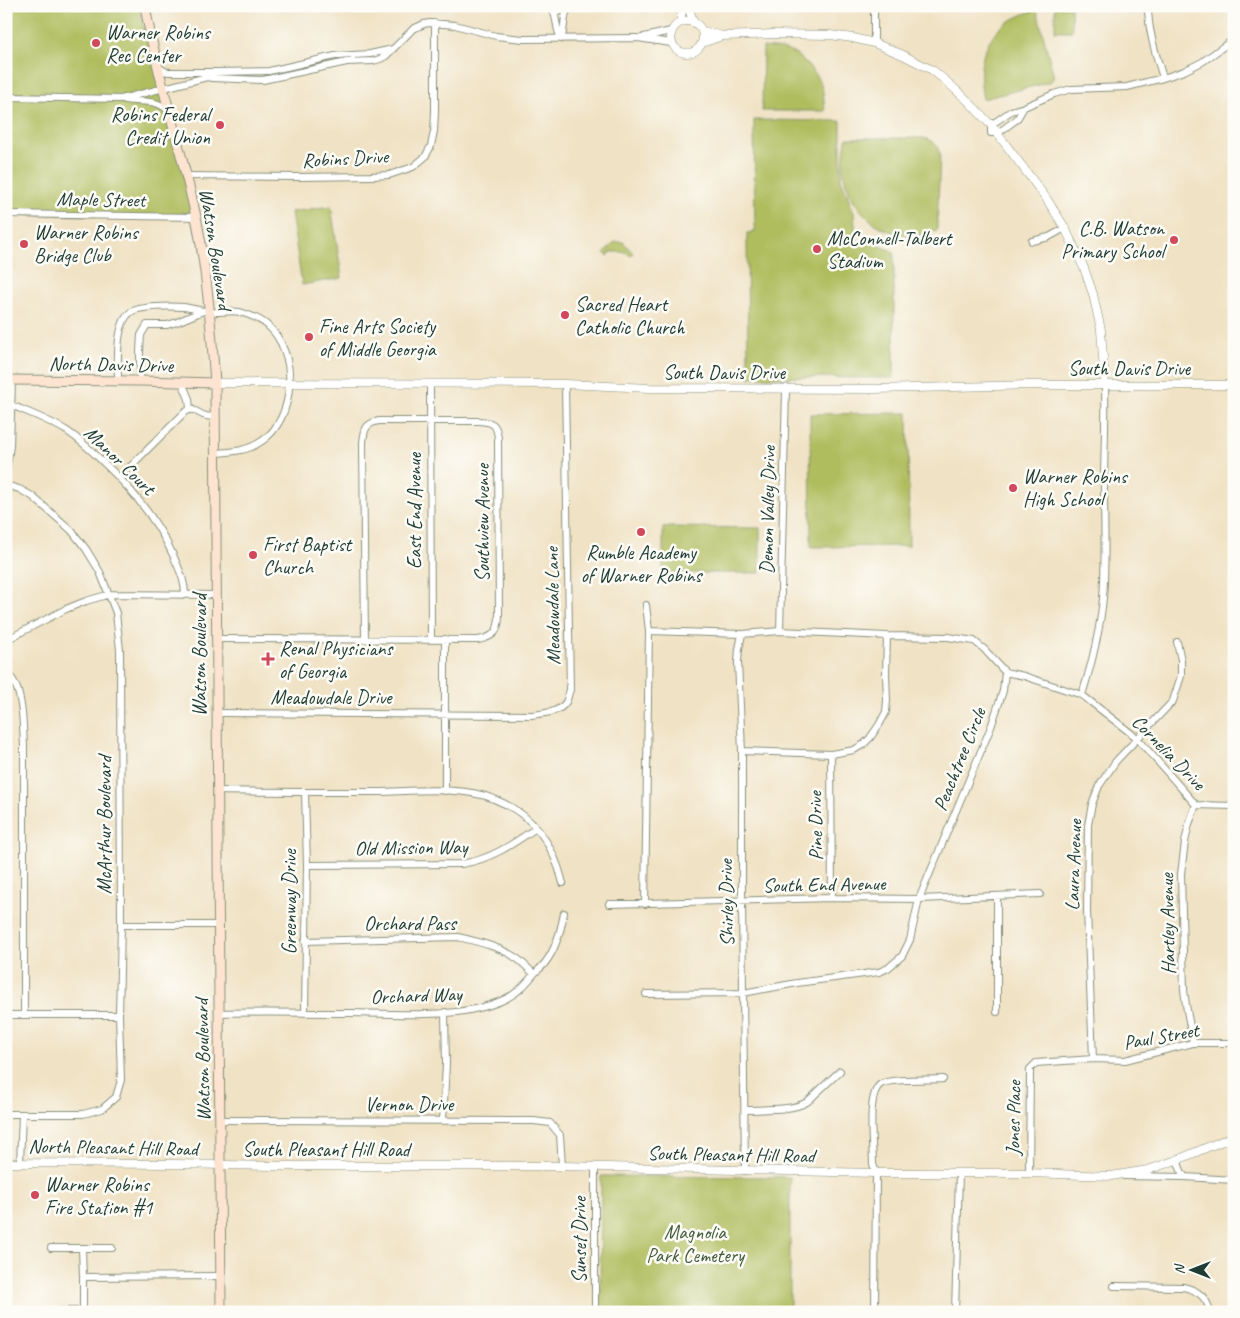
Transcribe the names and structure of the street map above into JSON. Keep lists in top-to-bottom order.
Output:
{
  "streets": {
    "main road": ["Watson Boulevard", "North Davis Drive"],
    "street": [
      "Robins Drive",
      "Maple Street",
      "South Davis Drive",
      "Manor Court",
      "Demon Valley Drive",
      "East End Avenue",
      "Southview Avenue",
      "Meadowdale Lane",
      "Meadowdale Drive",
      "Cornelia Drive",
      "Peachtree Circle",
      "McArthur Boulevard",
      "Pine Drive",
      "Old Mission Way",
      "Laura Avenue",
      "South End Avenue",
      "Greenway Drive",
      "Shirley Drive",
      "Orchard Pass",
      "Hartley Avenue",
      "Orchard Way",
      "Paul Street",
      "Vernon Drive",
      "Jones Place",
      "North Pleasant Hill Road",
      "South Pleasant Hill Road",
      "Sunset Drive"
    ]
  },
  "crossings": [
    ["Robins Drive", "Watson Boulevard"],
    ["Maple Street", "Watson Boulevard"],
    ["Watson Boulevard", "North Davis Drive"],
    ["Watson Boulevard", "South Davis Drive"],
    ["Watson Boulevard", "Southview Avenue"],
    ["Watson Boulevard", "Meadowdale Drive"],
    ["Watson Boulevard", "Orchard Way"],
    ["Watson Boulevard", "Vernon Drive"],
    ["Watson Boulevard", "North Pleasant Hill Road"],
    ["Watson Boulevard", "South Pleasant Hill Road"],
    ["North Davis Drive", "South Davis Drive"],
    ["South Davis Drive", "Demon Valley Drive"],
    ["South Davis Drive", "East End Avenue"],
    ["South Davis Drive", "Meadowdale Lane"],
    ["East End Avenue", "Southview Avenue"],
    ["Meadowdale Lane", "Meadowdale Drive"],
    ["Cornelia Drive", "Peachtree Circle"],
    ["Cornelia Drive", "Laura Avenue"],
    ["Cornelia Drive", "Hartley Avenue"],
    ["Peachtree Circle", "South End Avenue"],
    ["Peachtree Circle", "Shirley Drive"],
    ["Pine Drive", "South End Avenue"],
    ["Old Mission Way", "Greenway Drive"],
    ["Laura Avenue", "Paul Street"],
    ["Laura Avenue", "Jones Place"],
    ["South End Avenue", "Shirley Drive"],
    ["Greenway Drive", "Orchard Pass"],
    ["Greenway Drive", "Orchard Way"],
    ["Shirley Drive", "South Pleasant Hill Road"],
    ["Orchard Pass", "Orchard Way"],
    ["Hartley Avenue", "Paul Street"],
    ["Paul Street", "Jones Place"],
    ["Vernon Drive", "South Pleasant Hill Road"],
    ["Jones Place", "South Pleasant Hill Road"],
    ["North Pleasant Hill Road", "South Pleasant Hill Road"],
    ["South Pleasant Hill Road", "Sunset Drive"]
  ],
  "parks": ["Magnolia Park Cemetery"],
  "places": {
    "other": [
      "Warner Robins Rec Center",
      "Robins Federal Credit Union",
      "C.B. Watson Primary School",
      "Warner Robins Bridge Club",
      "McConnell-Talbert Stadium",
      "Sacred Heart Catholic Church",
      "Fine Arts Society of Middle Georgia",
      "Warner Robins High School",
      "Rumble Academy of Warner Robins",
      "First Baptist Church",
      "Warner Robins Fire Station #1"
    ],
    "health": ["Renal Physicians of Georgia"]
  },
  "north": "left"
}
